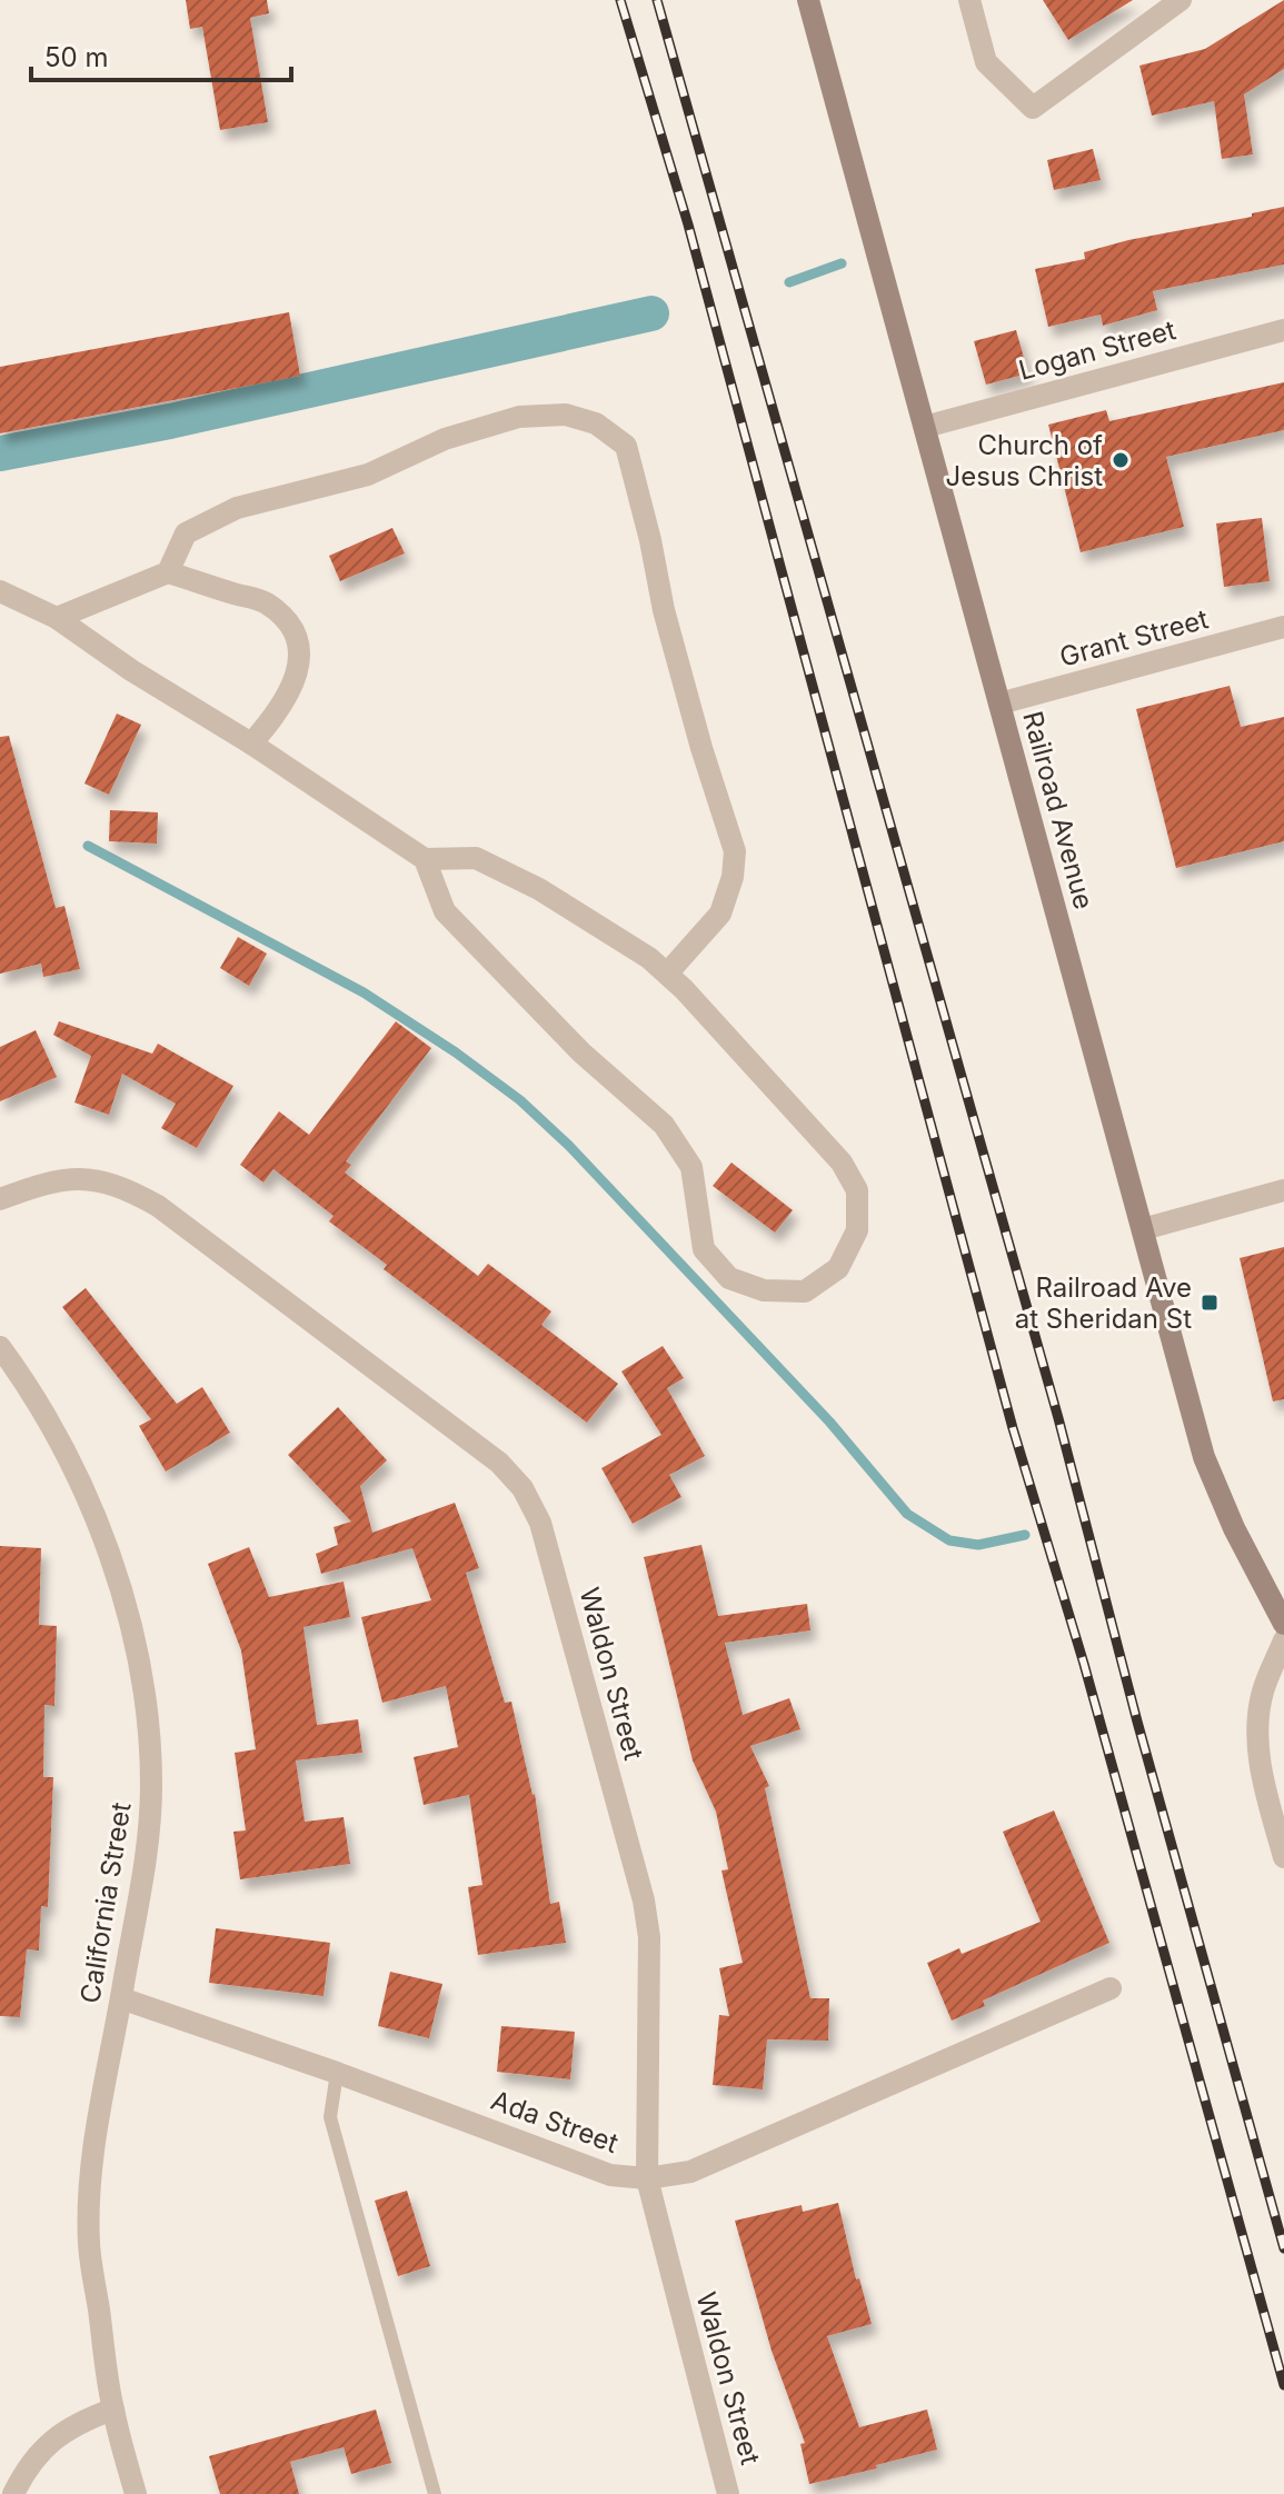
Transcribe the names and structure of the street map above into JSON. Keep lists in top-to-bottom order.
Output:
{
  "streets": {
    "main road": ["Railroad Avenue"],
    "street": [
      "Logan Street",
      "Grant Street",
      "Waldon Street",
      "California Street",
      "Ada Street"
    ]
  },
  "crossings": [
    ["Logan Street", "Railroad Avenue"],
    ["Grant Street", "Railroad Avenue"],
    ["Waldon Street", "Ada Street"],
    ["California Street", "Ada Street"]
  ],
  "places": {
    "other": ["Church of Jesus Christ"],
    "transit": ["Railroad Ave at Sheridan St"]
  },
  "scale_bar": "50 m"
}
